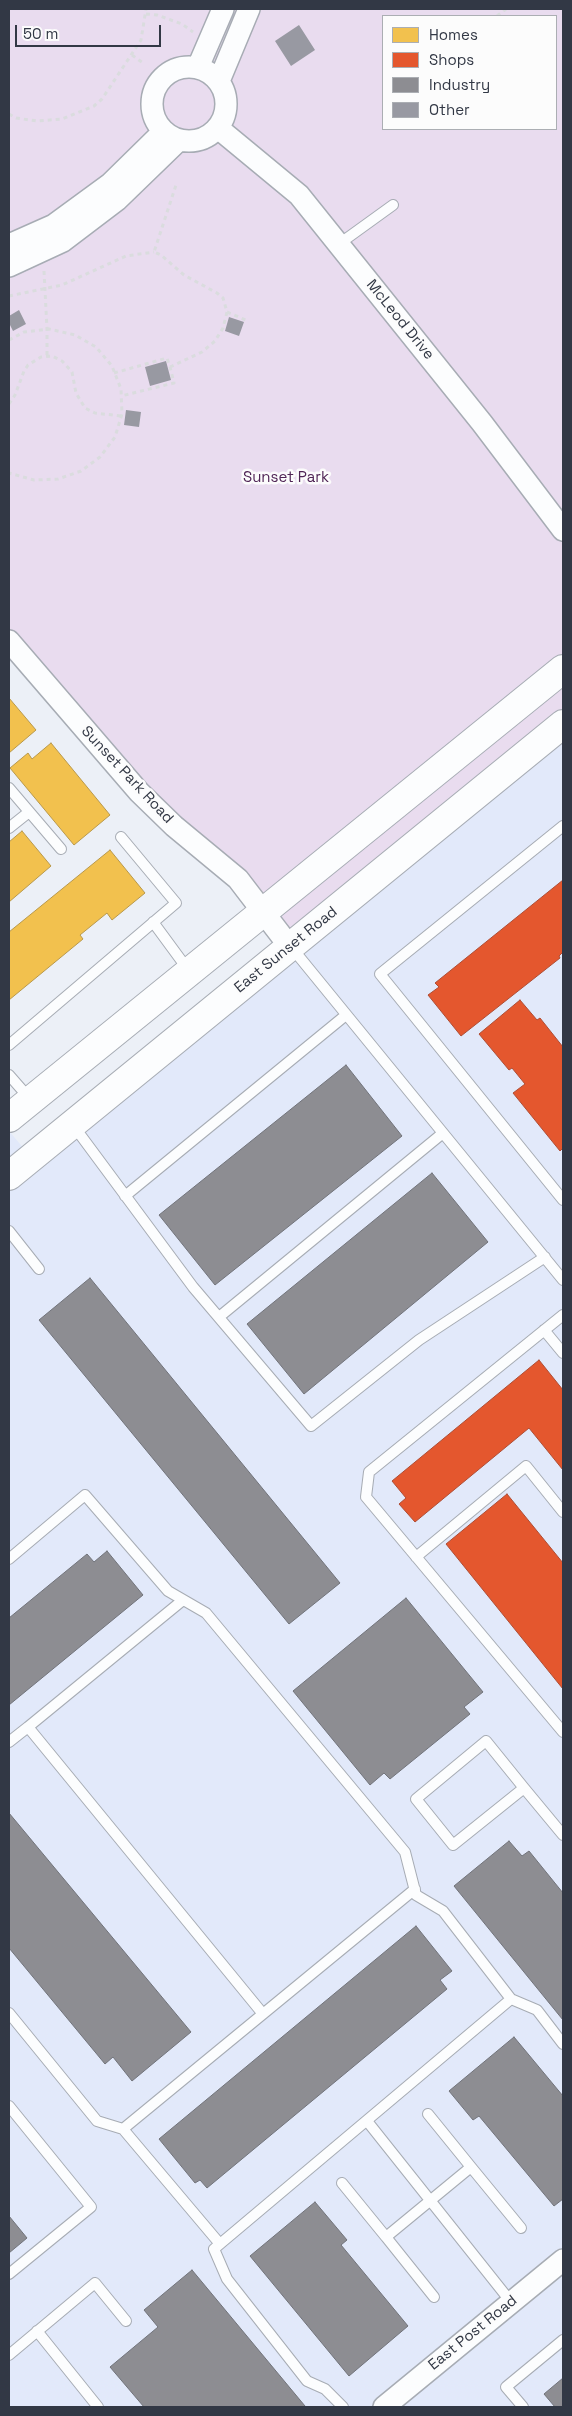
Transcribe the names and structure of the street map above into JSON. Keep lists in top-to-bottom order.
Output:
{
  "streets": {
    "main road": ["East Sunset Road"],
    "street": ["McLeod Drive", "Sunset Park Road", "East Post Road"]
  },
  "crossings": [
    ["Sunset Park Road", "East Sunset Road"]
  ],
  "parks": ["Sunset Park"],
  "legend": [
    "Homes",
    "Shops",
    "Industry",
    "Other"
  ],
  "scale_bar": "50 m"
}
